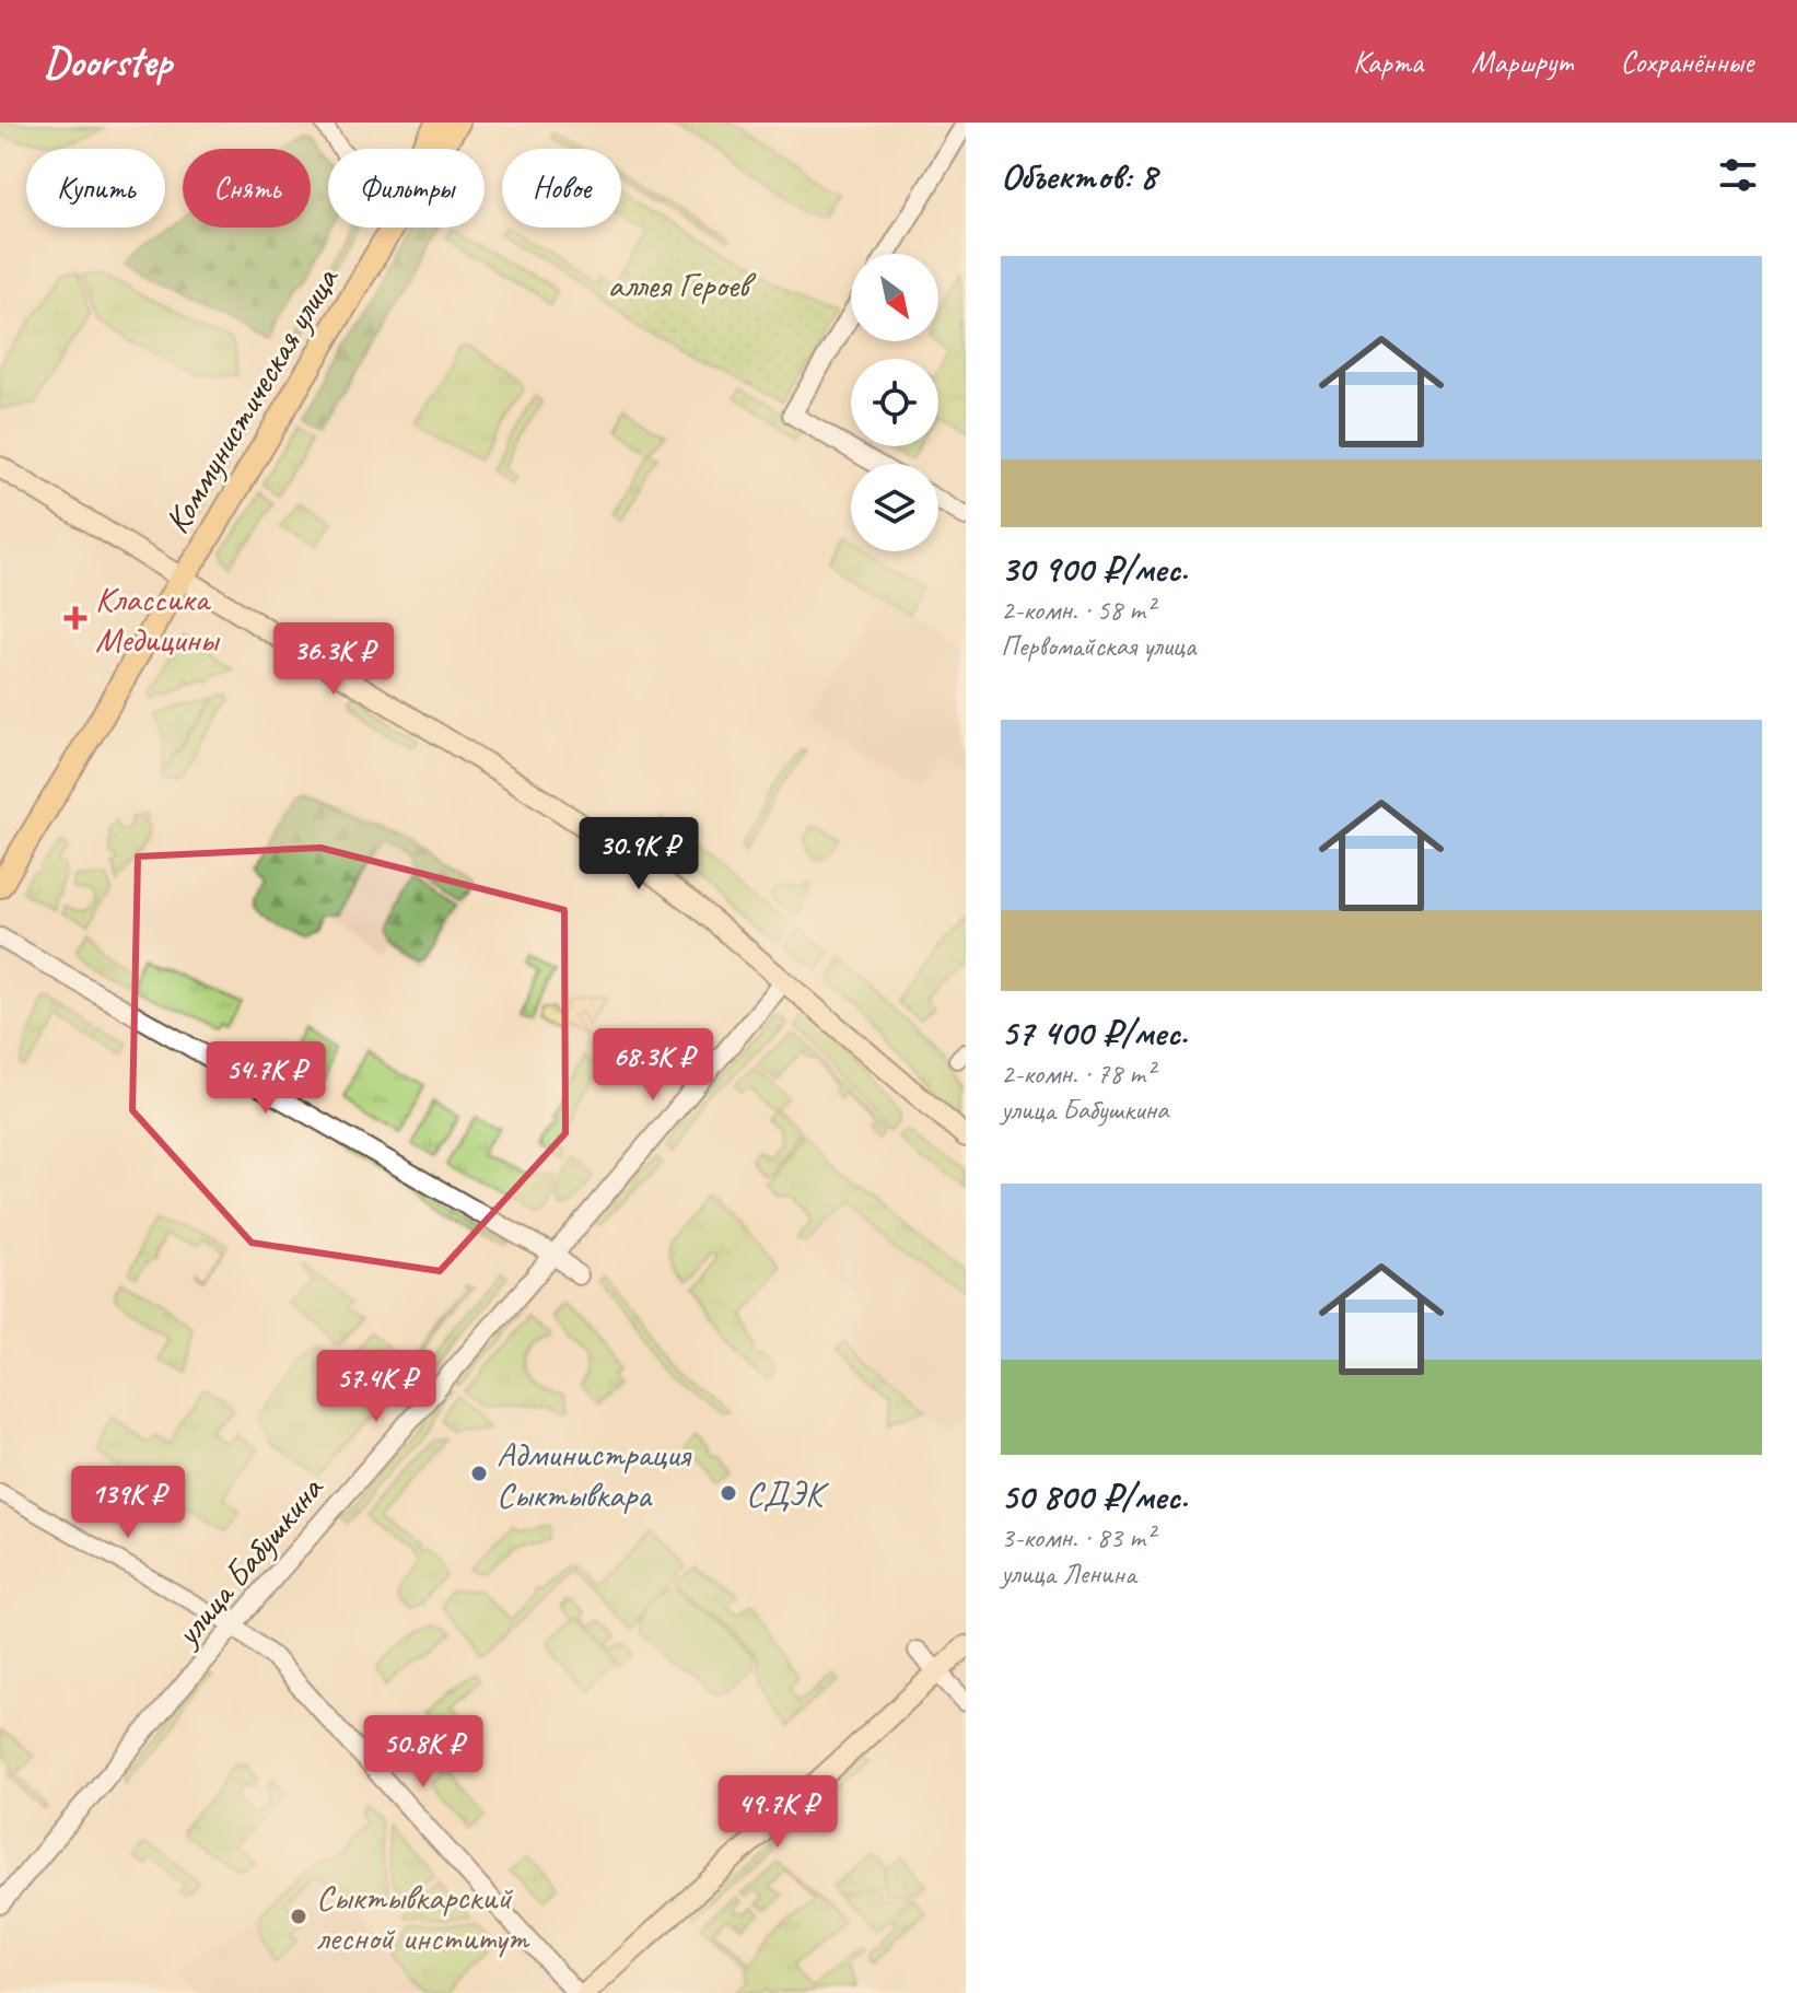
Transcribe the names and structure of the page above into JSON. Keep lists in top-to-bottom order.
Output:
{
  "streets": {
    "main road": ["Коммунистическая улица"],
    "street": ["улица Бабушкина"]
  },
  "parks": ["аллея Героев"],
  "places": {
    "health": ["Классика Медицины"],
    "other": ["Администрация Сыктывкара", "СДЭК", "Сыктывкарский лесной институт"]
  },
  "north": "bottom right",
  "page": {
    "header": "Doorstep",
    "nav": ["Карта", "Маршрут", "Сохранённые"],
    "heading": "Объектов: 8",
    "chip": [
      "Купить",
      "Снять",
      "Фильтры",
      "Новое"
    ],
    "list": [
      {
        "name": "30 900 ₽/мес.",
        "note": "2-комн. · 58 m² · Первомайская улица"
      },
      {
        "name": "57 400 ₽/мес.",
        "note": "2-комн. · 78 m² · улица Бабушкина"
      },
      {
        "name": "50 800 ₽/мес.",
        "note": "3-комн. · 83 m² · улица Ленина"
      }
    ],
    "price": [
      "36.3K ₽",
      "30.9K ₽",
      "68.3K ₽",
      "54.7K ₽",
      "57.4K ₽",
      "139K ₽",
      "50.8K ₽",
      "49.7K ₽"
    ]
  }
}
